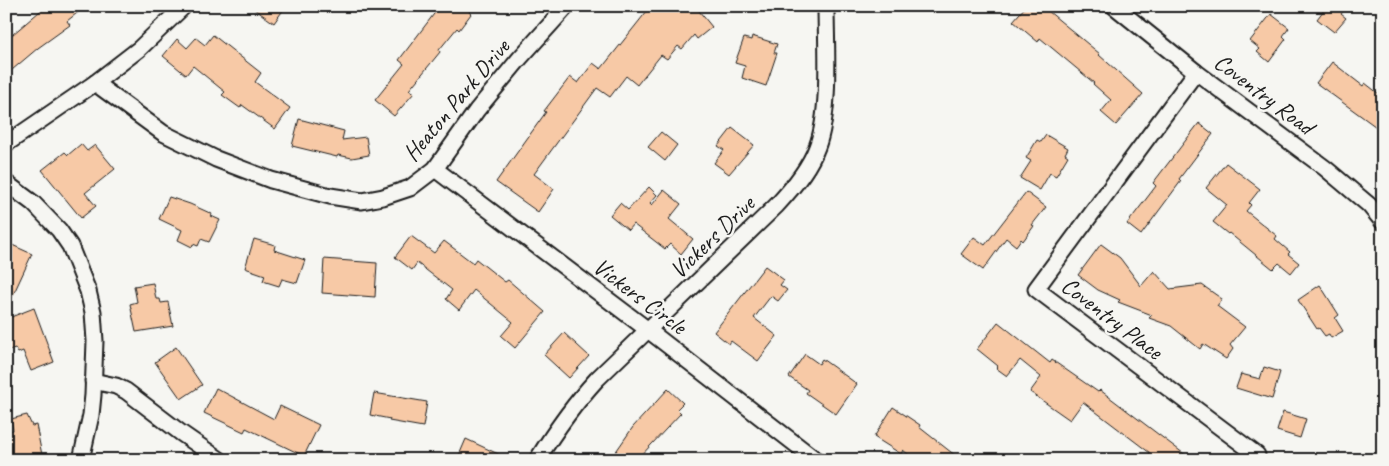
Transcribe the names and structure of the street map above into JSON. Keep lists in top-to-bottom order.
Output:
{
  "streets": {
    "street": [
      "Coventry Road",
      "Heaton Park Drive",
      "Vickers Drive",
      "Vickers Circle",
      "Coventry Place"
    ]
  },
  "crossings": [
    ["Coventry Road", "Coventry Place"],
    ["Heaton Park Drive", "Vickers Circle"],
    ["Vickers Drive", "Vickers Circle"]
  ]
}
